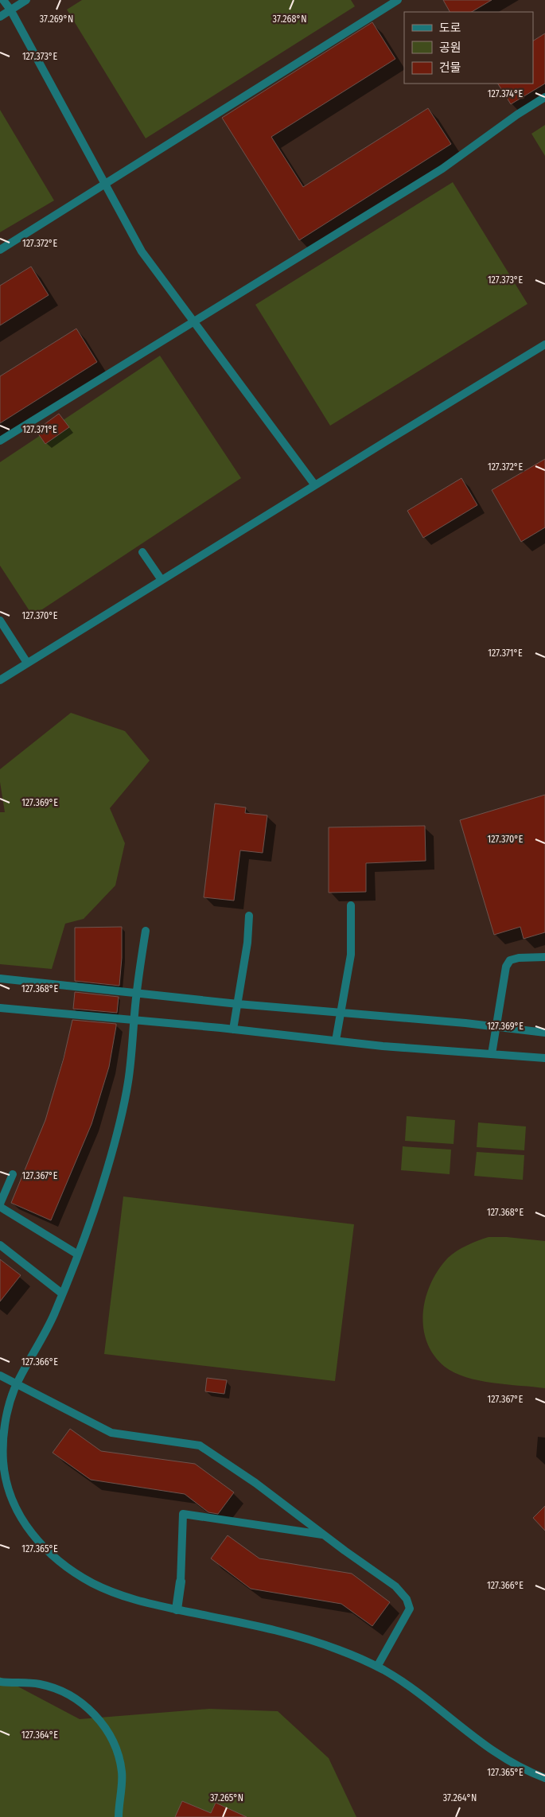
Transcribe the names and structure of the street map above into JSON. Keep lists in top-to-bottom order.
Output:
{
  "legend": ["도로", "공원", "건물"],
  "coordinates": [
    "37.269°N",
    "37.268°N",
    "127.373°E",
    "127.374°E",
    "127.372°E",
    "127.371°E",
    "127.370°E",
    "127.369°E",
    "127.368°E",
    "127.367°E",
    "127.366°E",
    "127.365°E",
    "127.364°E",
    "37.265°N",
    "37.264°N"
  ]
}
